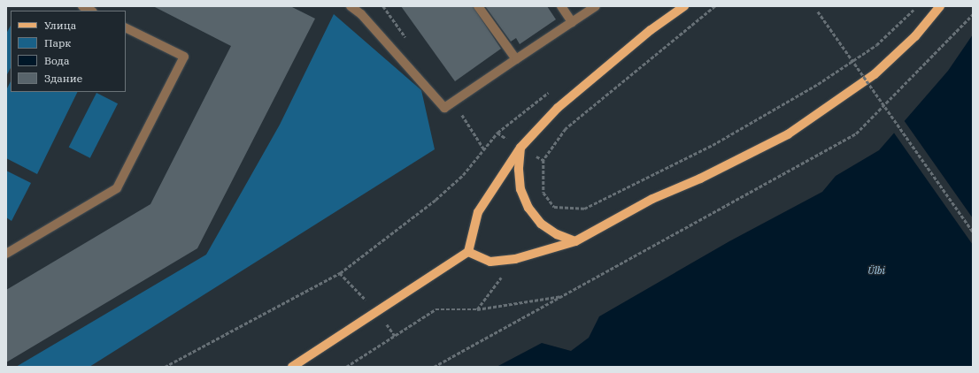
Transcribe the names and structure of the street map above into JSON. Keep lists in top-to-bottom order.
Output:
{
  "water": ["Ülbi"],
  "legend": [
    "Улица",
    "Парк",
    "Вода",
    "Здание"
  ]
}
